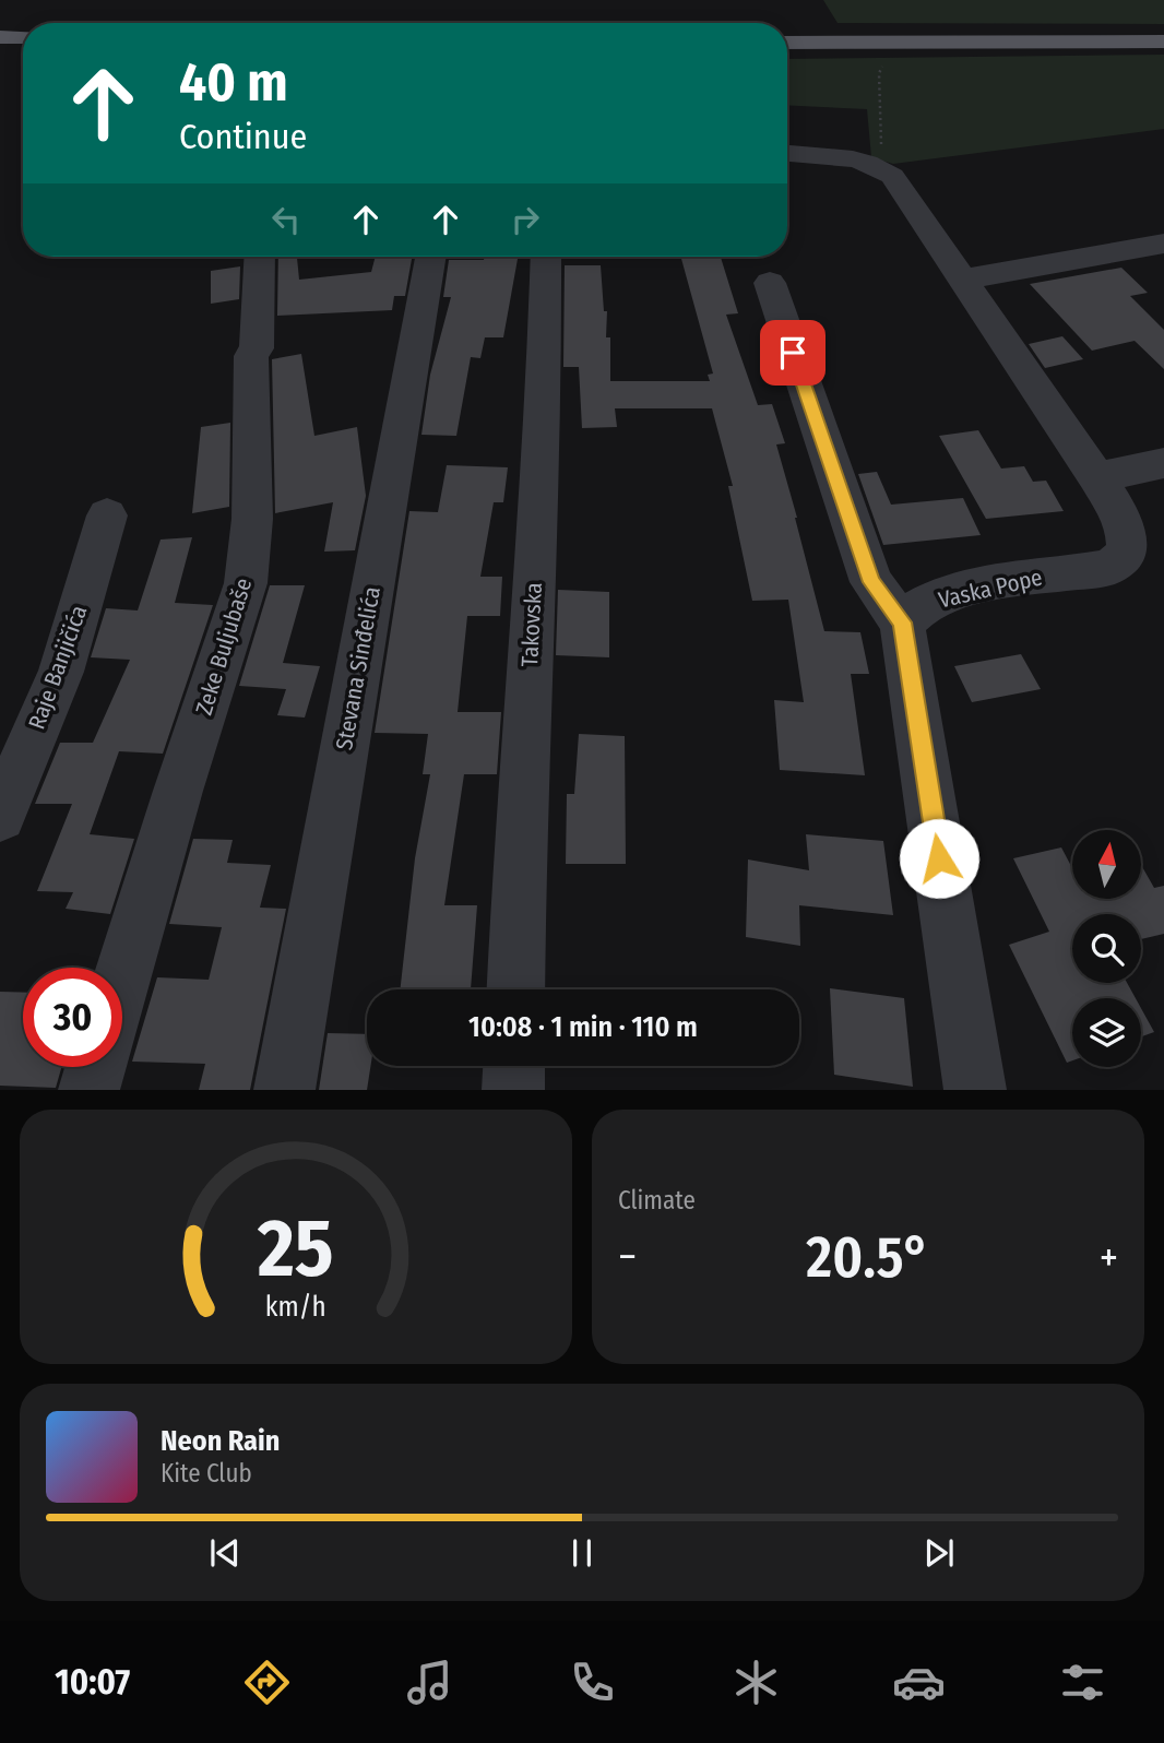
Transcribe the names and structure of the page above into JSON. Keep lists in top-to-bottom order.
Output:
{
  "streets": {
    "street": [
      "Vaska Pope",
      "Takovska",
      "Zeke Buljubaše",
      "Raje Banjičića",
      "Stevana Sinđelića"
    ]
  },
  "north": "top",
  "page": {
    "turn": ["40 m", "Continue"],
    "limit": "30",
    "trip": "10:08 · 1 min · 110 m",
    "tile": "Climate",
    "heat": ["−", "20.5°", "+"],
    "song": ["Neon Rain", "Kite Club"],
    "tabs": "10:07",
    "gauge": ["25", "km/h"]
  }
}
